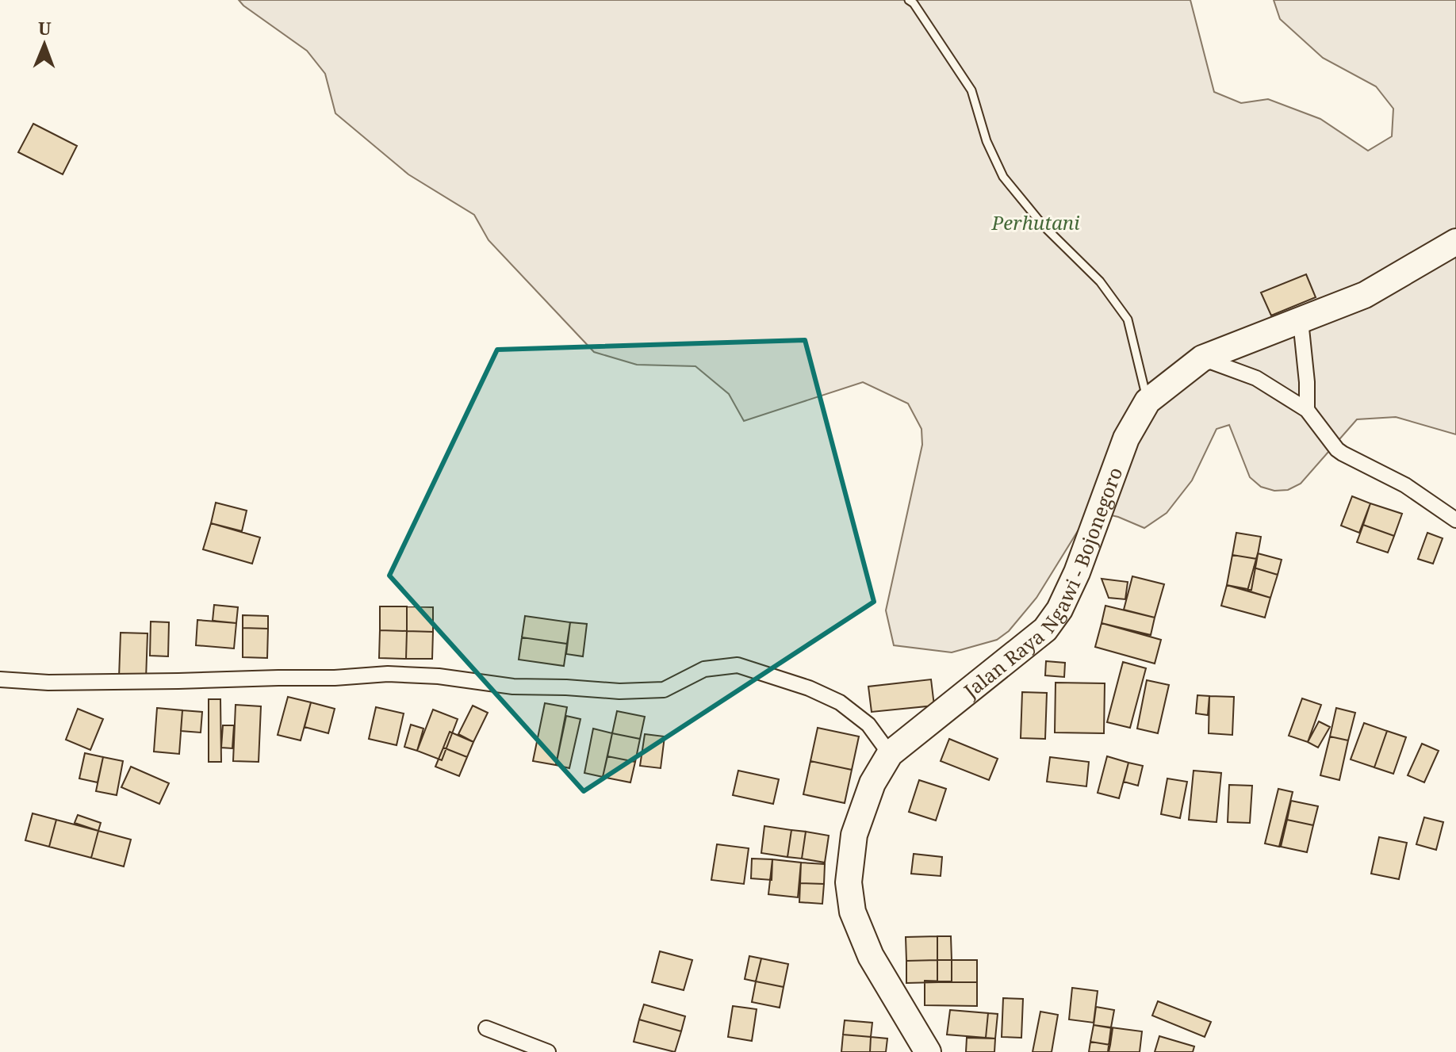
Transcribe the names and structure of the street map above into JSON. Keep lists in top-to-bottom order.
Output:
{
  "streets": {
    "highway": ["Jalan Raya Ngawi - Bojonegoro"]
  },
  "parks": ["Perhutani"],
  "north": "top"
}
